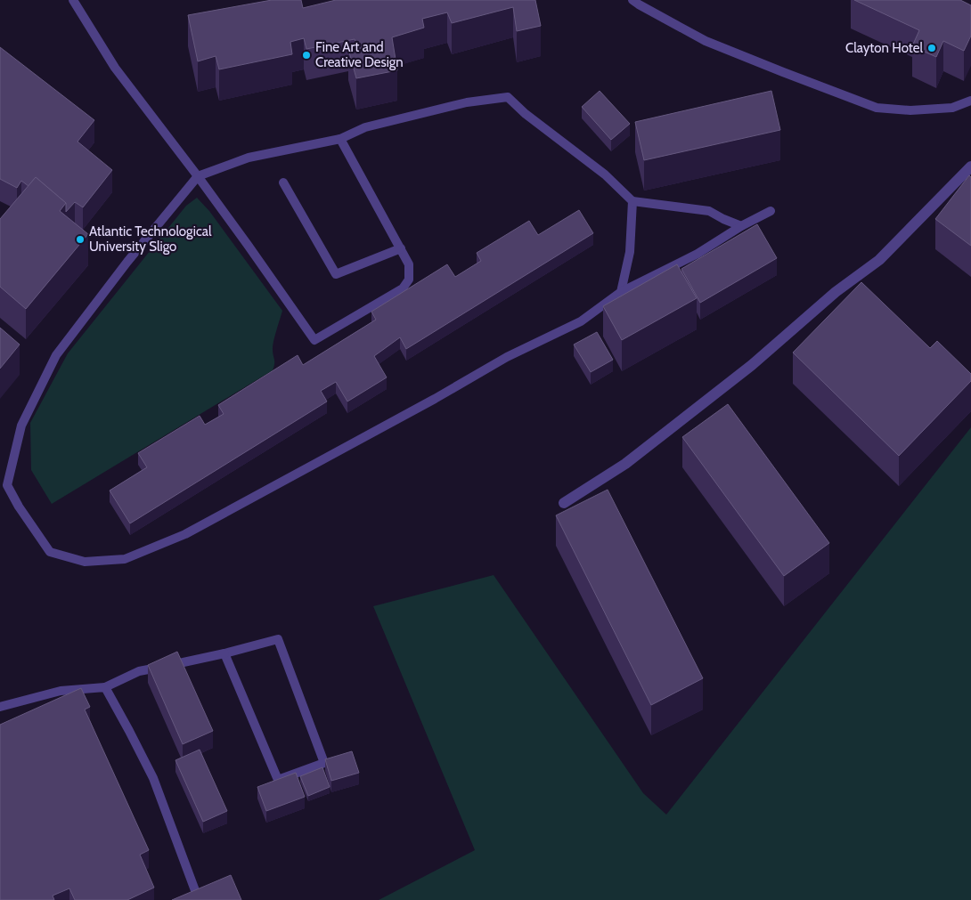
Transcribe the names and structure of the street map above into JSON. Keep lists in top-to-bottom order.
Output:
{
  "places": ["Clayton Hotel", "Fine Art and Creative Design", "Atlantic Technological University Sligo"]
}
